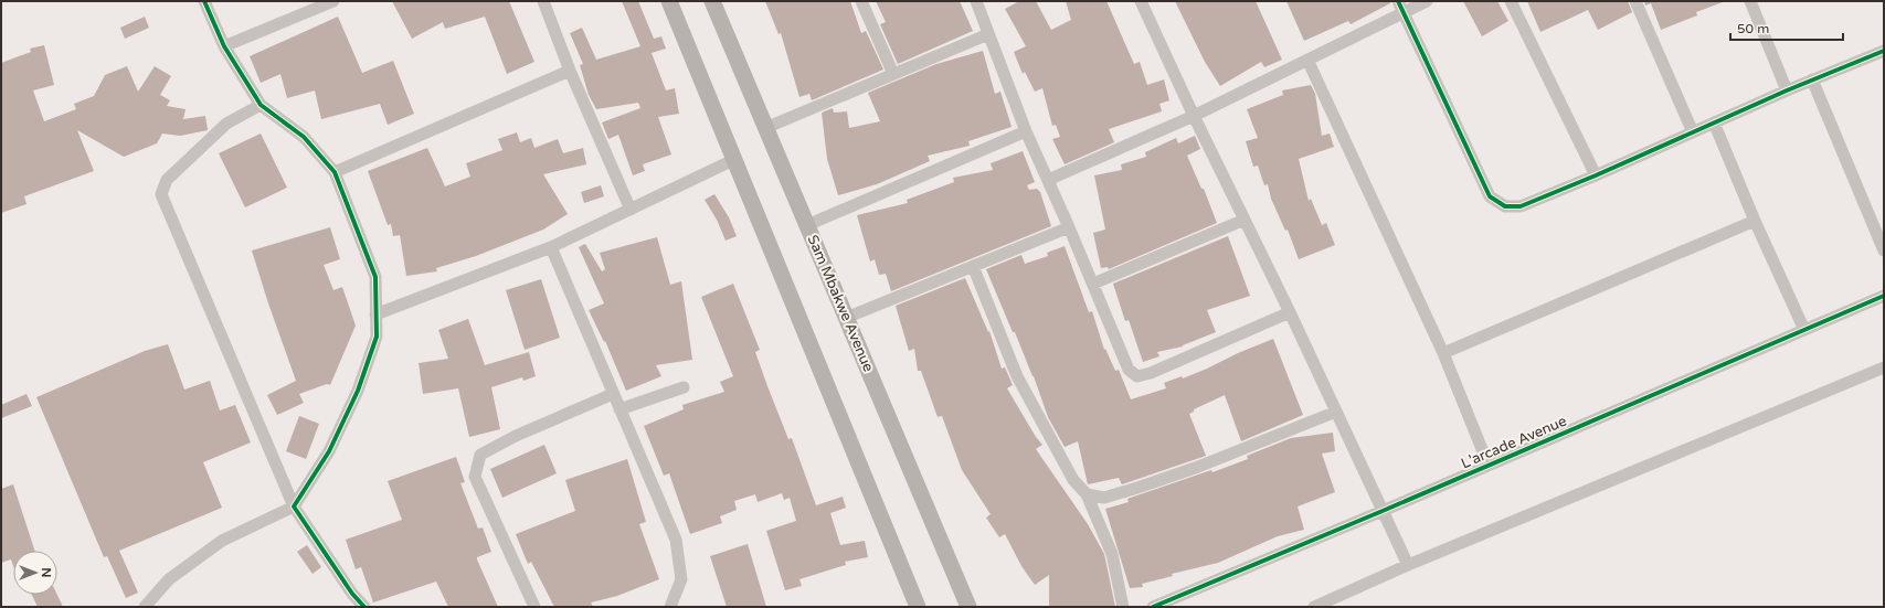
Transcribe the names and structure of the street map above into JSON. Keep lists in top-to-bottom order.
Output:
{
  "streets": {
    "main road": ["Sam Mbakwe Avenue"],
    "street": ["L’arcade Avenue"]
  },
  "scale_bar": "50 m",
  "north": "right"
}
